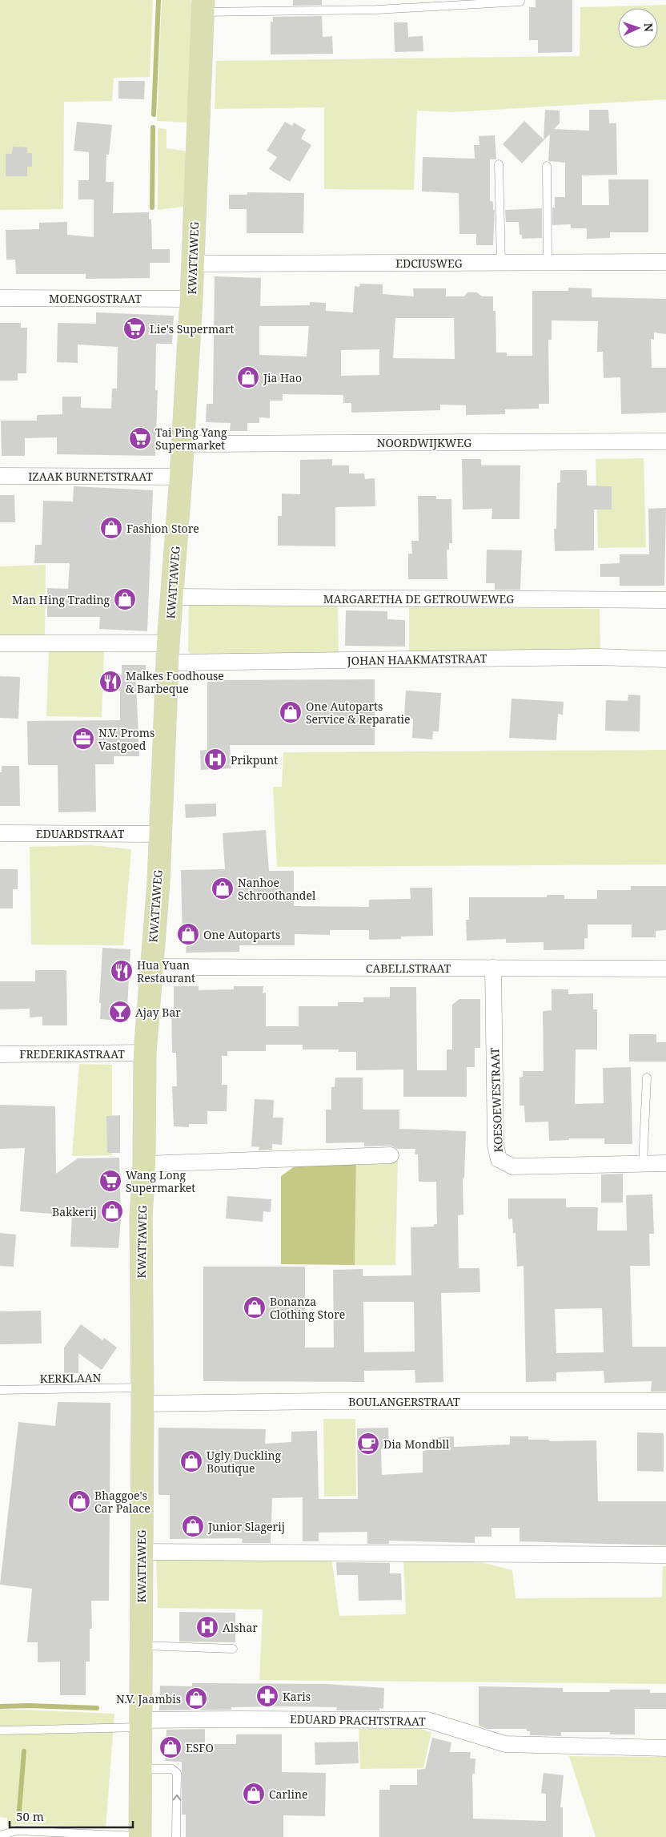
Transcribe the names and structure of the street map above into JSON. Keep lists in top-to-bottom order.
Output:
{
  "streets": {
    "main road": ["KWATTAWEG"],
    "street": [
      "EDCIUSWEG",
      "MOENGOSTRAAT",
      "NOORDWIJKWEG",
      "IZAAK BURNETSTRAAT",
      "MARGARETHA DE GETROUWEWEG",
      "JOHAN HAAKMATSTRAAT",
      "EDUARDSTRAAT",
      "CABELLSTRAAT",
      "FREDERIKASTRAAT",
      "KOESOEWESTRAAT",
      "BOULANGERSTRAAT",
      "EDUARD PRACHTSTRAAT"
    ],
    "lane": ["KERKLAAN"]
  },
  "crossings": [
    ["KWATTAWEG", "EDCIUSWEG"],
    ["KWATTAWEG", "MOENGOSTRAAT"],
    ["KWATTAWEG", "NOORDWIJKWEG"],
    ["KWATTAWEG", "IZAAK BURNETSTRAAT"],
    ["KWATTAWEG", "MARGARETHA DE GETROUWEWEG"],
    ["KWATTAWEG", "JOHAN HAAKMATSTRAAT"],
    ["KWATTAWEG", "EDUARDSTRAAT"],
    ["KWATTAWEG", "CABELLSTRAAT"],
    ["KWATTAWEG", "FREDERIKASTRAAT"],
    ["KWATTAWEG", "KERKLAAN"],
    ["KWATTAWEG", "BOULANGERSTRAAT"],
    ["KWATTAWEG", "EDUARD PRACHTSTRAAT"],
    ["CABELLSTRAAT", "KOESOEWESTRAAT"],
    ["KERKLAAN", "BOULANGERSTRAAT"]
  ],
  "places": {
    "supermarket": ["Lie's Supermart", "Tai Ping Yang Supermarket", "Wang Long Supermarket"],
    "shop": [
      "Jia Hao",
      "Fashion Store",
      "Man Hing Trading",
      "One Autoparts Service & Reparatie",
      "Nanhoe Schroothandel",
      "One Autoparts",
      "Bakkerij",
      "Bonanza Clothing Store",
      "Ugly Duckling Boutique",
      "Bhaggoe's Car Palace",
      "Junior Slagerij",
      "N.V. Jaambis",
      "ESFO",
      "Carline"
    ],
    "restaurant": ["Malkes Foodhouse & Barbeque", "Hua Yuan Restaurant"],
    "office": ["N.V. Proms Vastgoed"],
    "hospital": ["Prikpunt", "Alshar"],
    "bar": ["Ajay Bar"],
    "cafe": ["Dia Mondbll"],
    "pharmacy": ["Karis"]
  },
  "scale_bar": "50 m",
  "north": "right"
}
